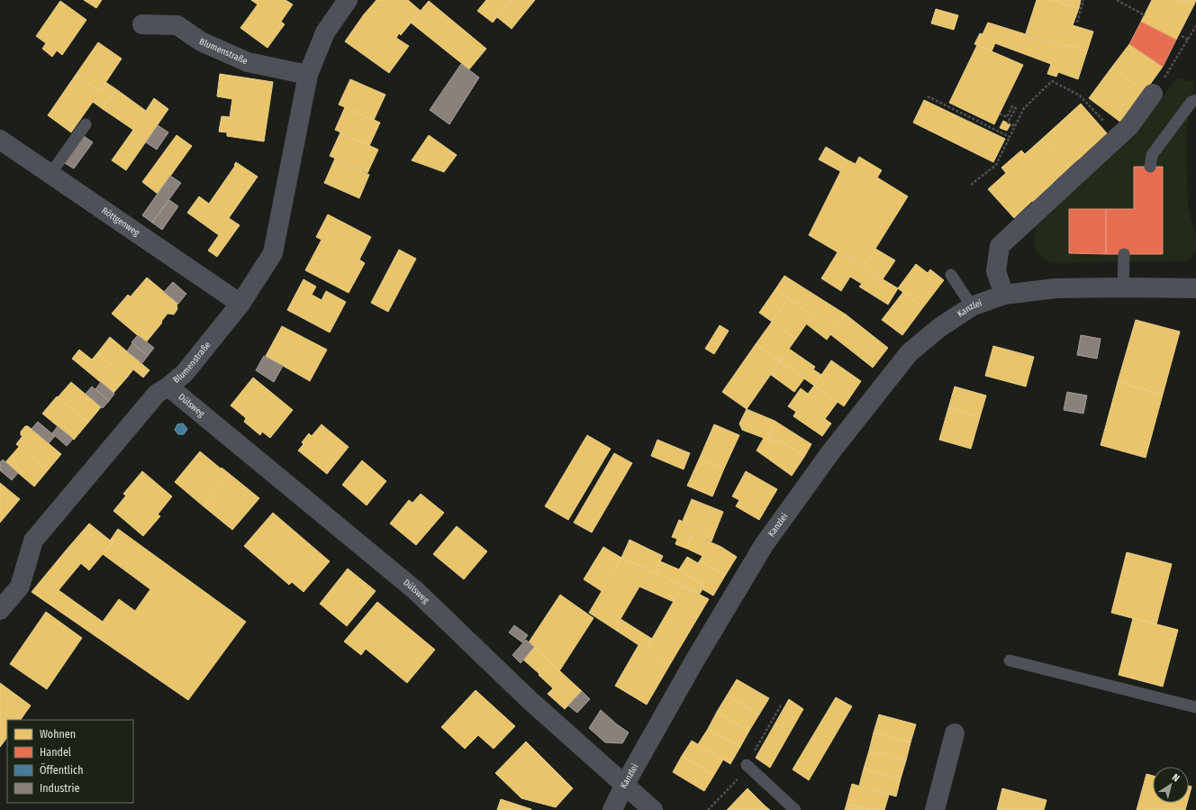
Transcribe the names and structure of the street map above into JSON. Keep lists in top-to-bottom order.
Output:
{
  "streets": {
    "street": [
      "Blumenstraße",
      "Röttgenweg",
      "Kanzlei",
      "Dülsweg"
    ]
  },
  "crossings": [
    ["Blumenstraße", "Röttgenweg"],
    ["Blumenstraße", "Dülsweg"],
    ["Kanzlei", "Dülsweg"]
  ],
  "legend": [
    "Wohnen",
    "Handel",
    "Öffentlich",
    "Industrie"
  ],
  "north": "top right"
}
